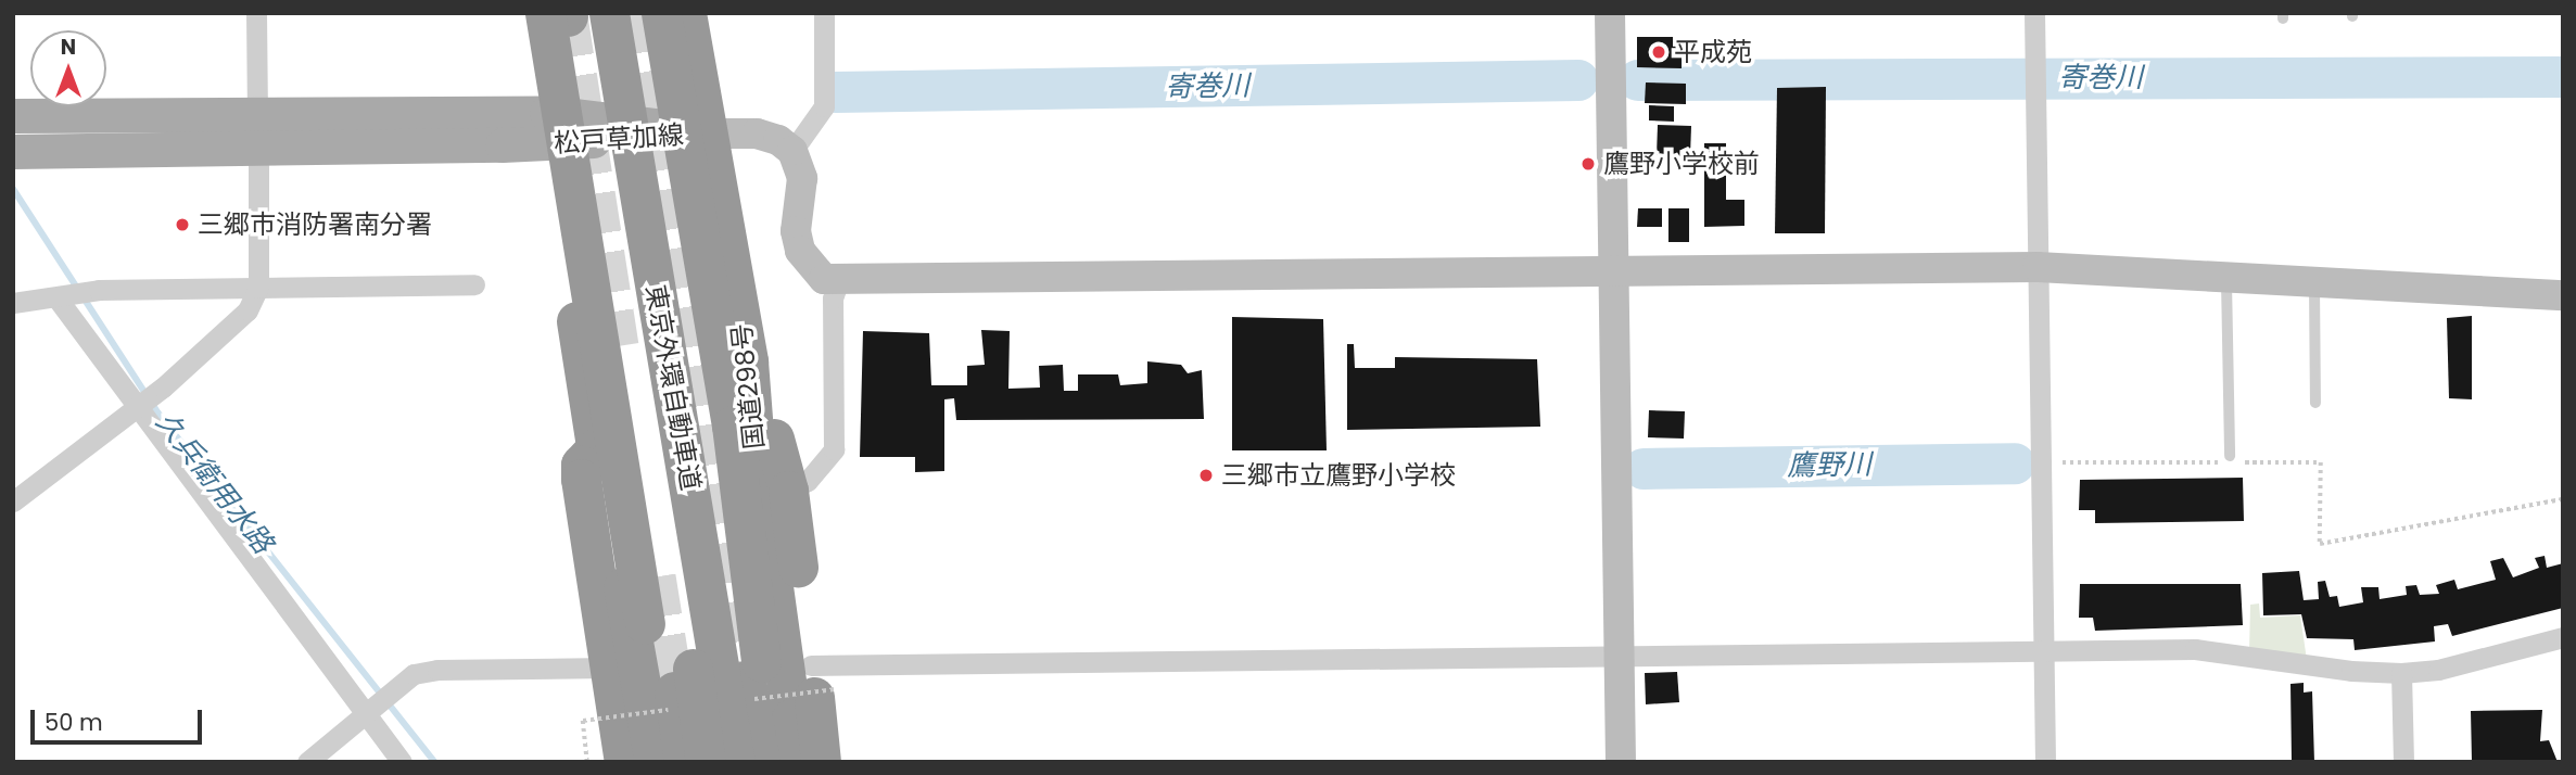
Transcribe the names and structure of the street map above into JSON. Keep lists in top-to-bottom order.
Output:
{
  "streets": {
    "highway": ["国道298号", "東京外環自動車道"],
    "main road": ["松戸草加線"]
  },
  "crossings": [
    ["松戸草加線", "国道298号"]
  ],
  "water": ["寄巻川", "鷹野川", "久兵衛用水路"],
  "places": [
    "平成苑",
    "鷹野小学校前",
    "三郷市消防署南分署",
    "三郷市立鷹野小学校"
  ],
  "scale_bar": "50 m",
  "north": "top"
}
